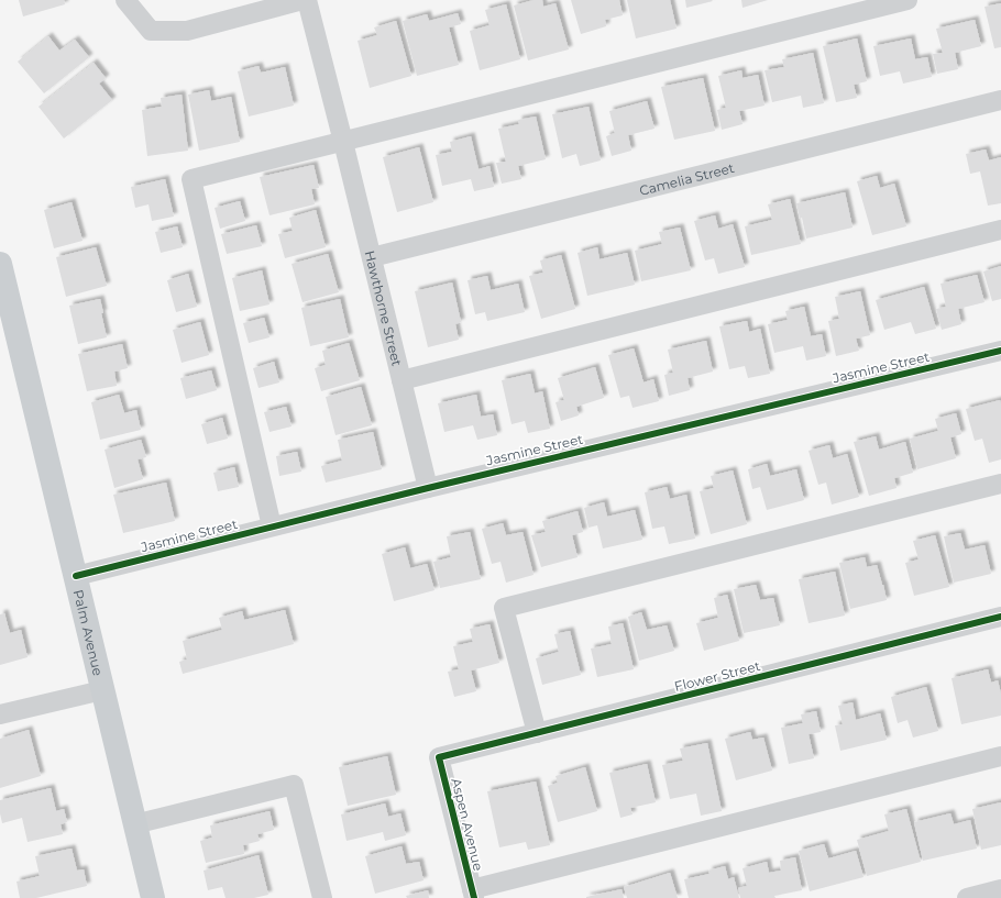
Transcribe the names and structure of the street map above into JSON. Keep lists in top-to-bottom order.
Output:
{
  "streets": {
    "main road": ["Palm Avenue"],
    "street": [
      "Camelia Street",
      "Hawthorne Street",
      "Jasmine Street",
      "Flower Street",
      "Aspen Avenue"
    ]
  },
  "crossings": [
    ["Camelia Street", "Hawthorne Street"],
    ["Hawthorne Street", "Jasmine Street"],
    ["Jasmine Street", "Palm Avenue"],
    ["Flower Street", "Aspen Avenue"]
  ]
}
